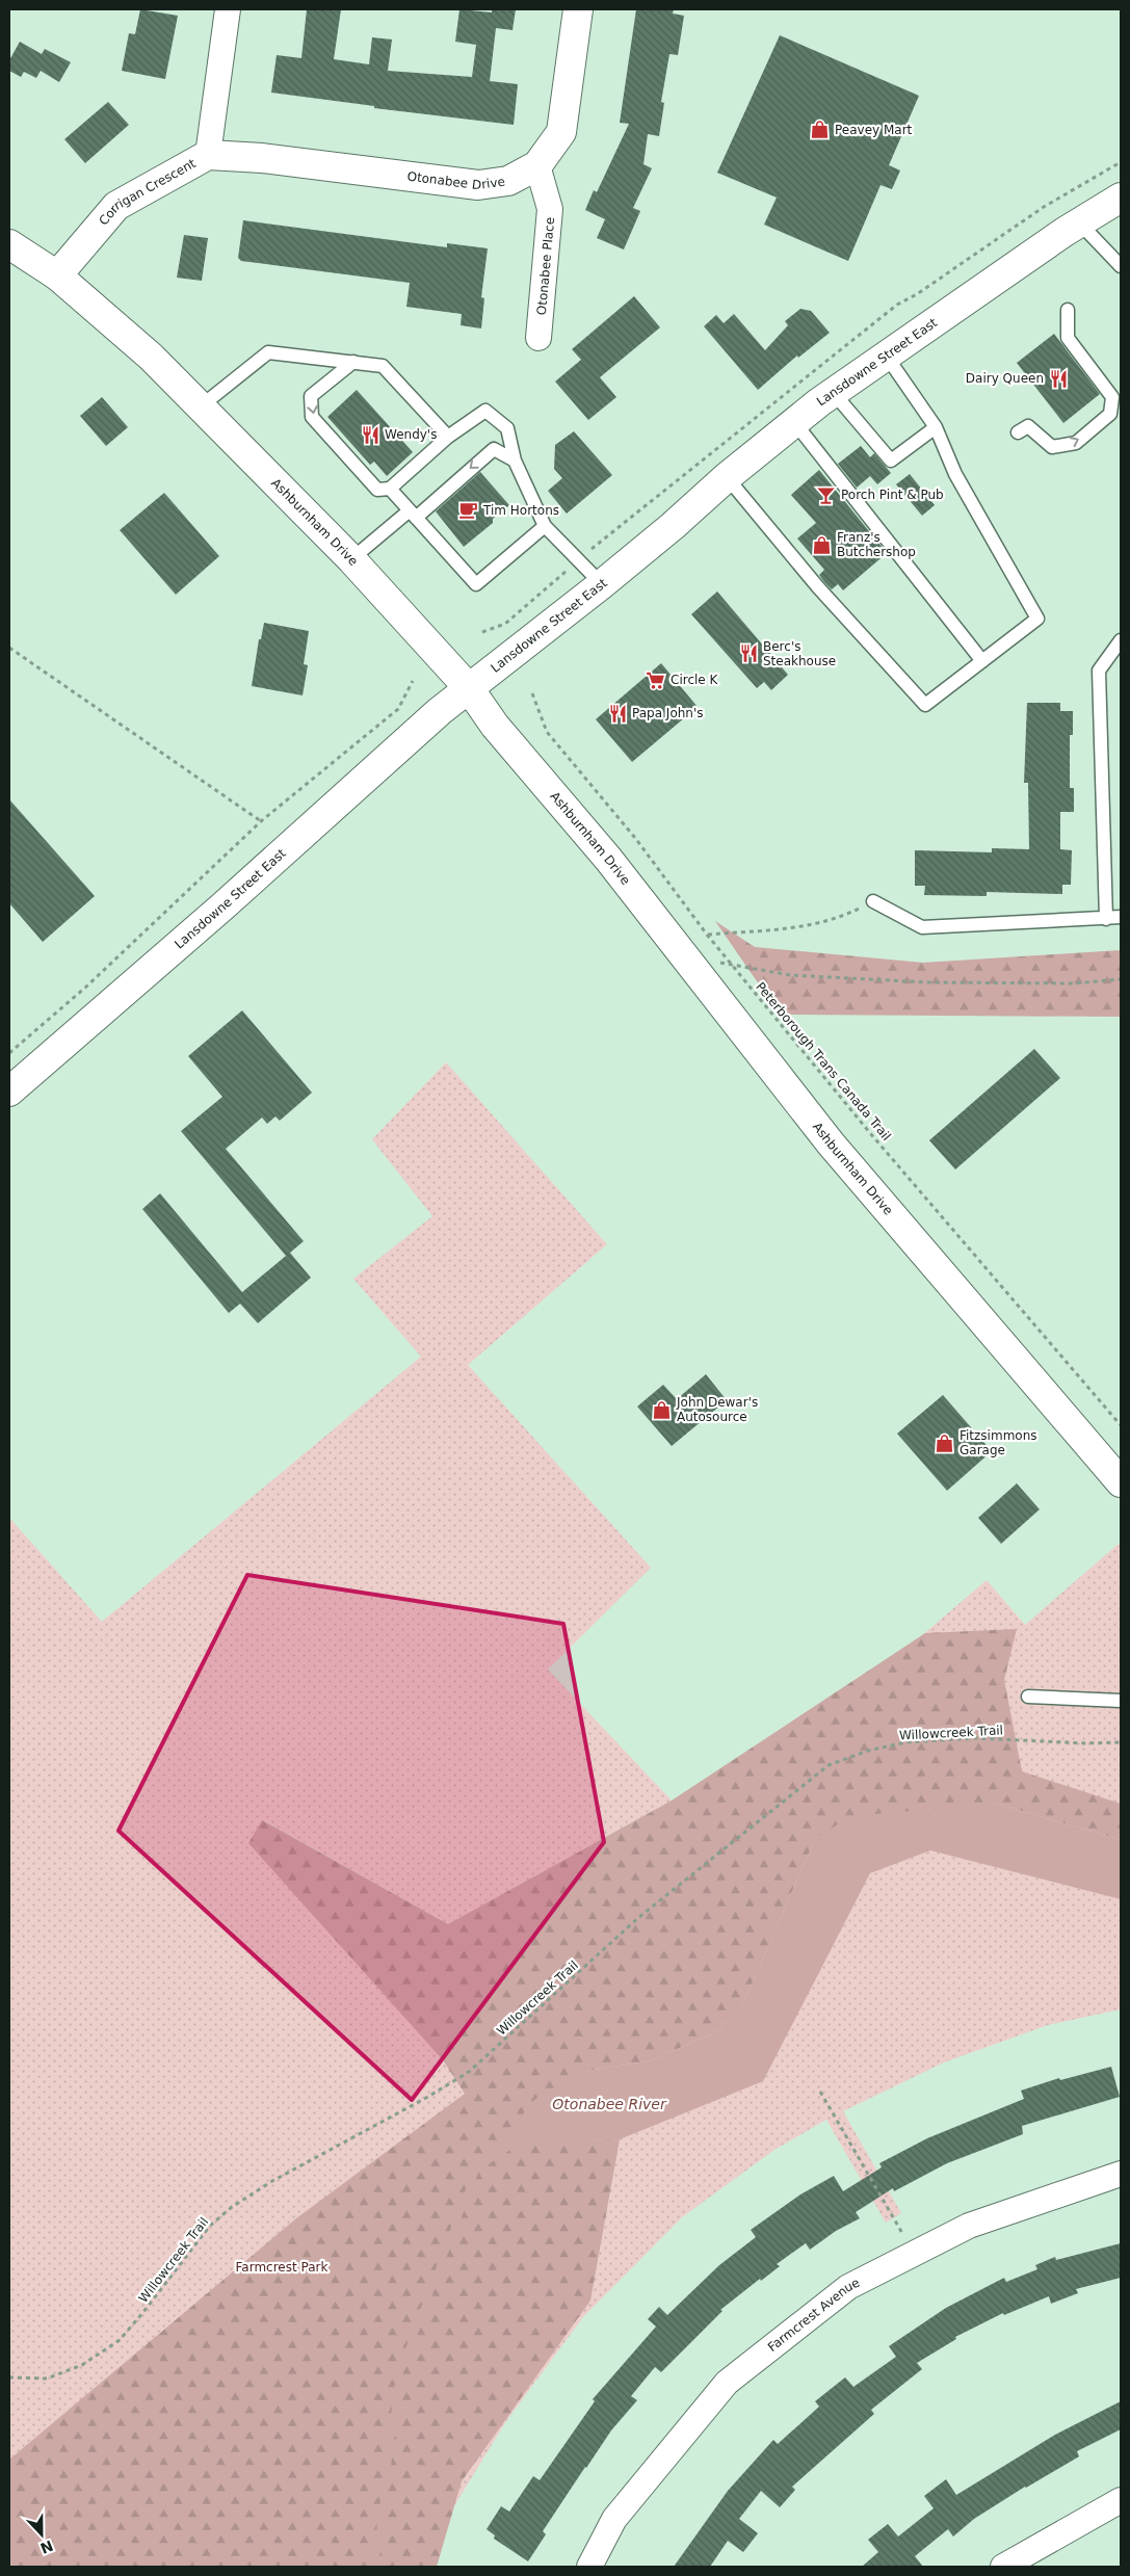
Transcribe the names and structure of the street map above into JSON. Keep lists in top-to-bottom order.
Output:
{
  "streets": {
    "main road": [
      "Otonabee Drive",
      "Corrigan Crescent",
      "Lansdowne Street East",
      "Ashburnham Drive"
    ],
    "street": ["Otonabee Place", "Farmcrest Avenue"],
    "path": ["Peterborough Trans Canada Trail", "Willowcreek Trail"]
  },
  "crossings": [
    ["Otonabee Drive", "Corrigan Crescent"],
    ["Otonabee Drive", "Otonabee Place"],
    ["Corrigan Crescent", "Ashburnham Drive"],
    ["Lansdowne Street East", "Ashburnham Drive"]
  ],
  "water": ["Otonabee River"],
  "parks": ["Farmcrest Park"],
  "places": {
    "shop": [
      "Peavey Mart",
      "Franz's Butchershop",
      "John Dewar's Autosource",
      "Fitzsimmons Garage"
    ],
    "restaurant": [
      "Dairy Queen",
      "Wendy's",
      "Berc's Steakhouse",
      "Papa John's"
    ],
    "bar": ["Porch Pint & Pub"],
    "cafe": ["Tim Hortons"],
    "supermarket": ["Circle K"]
  },
  "north": "bottom"
}
